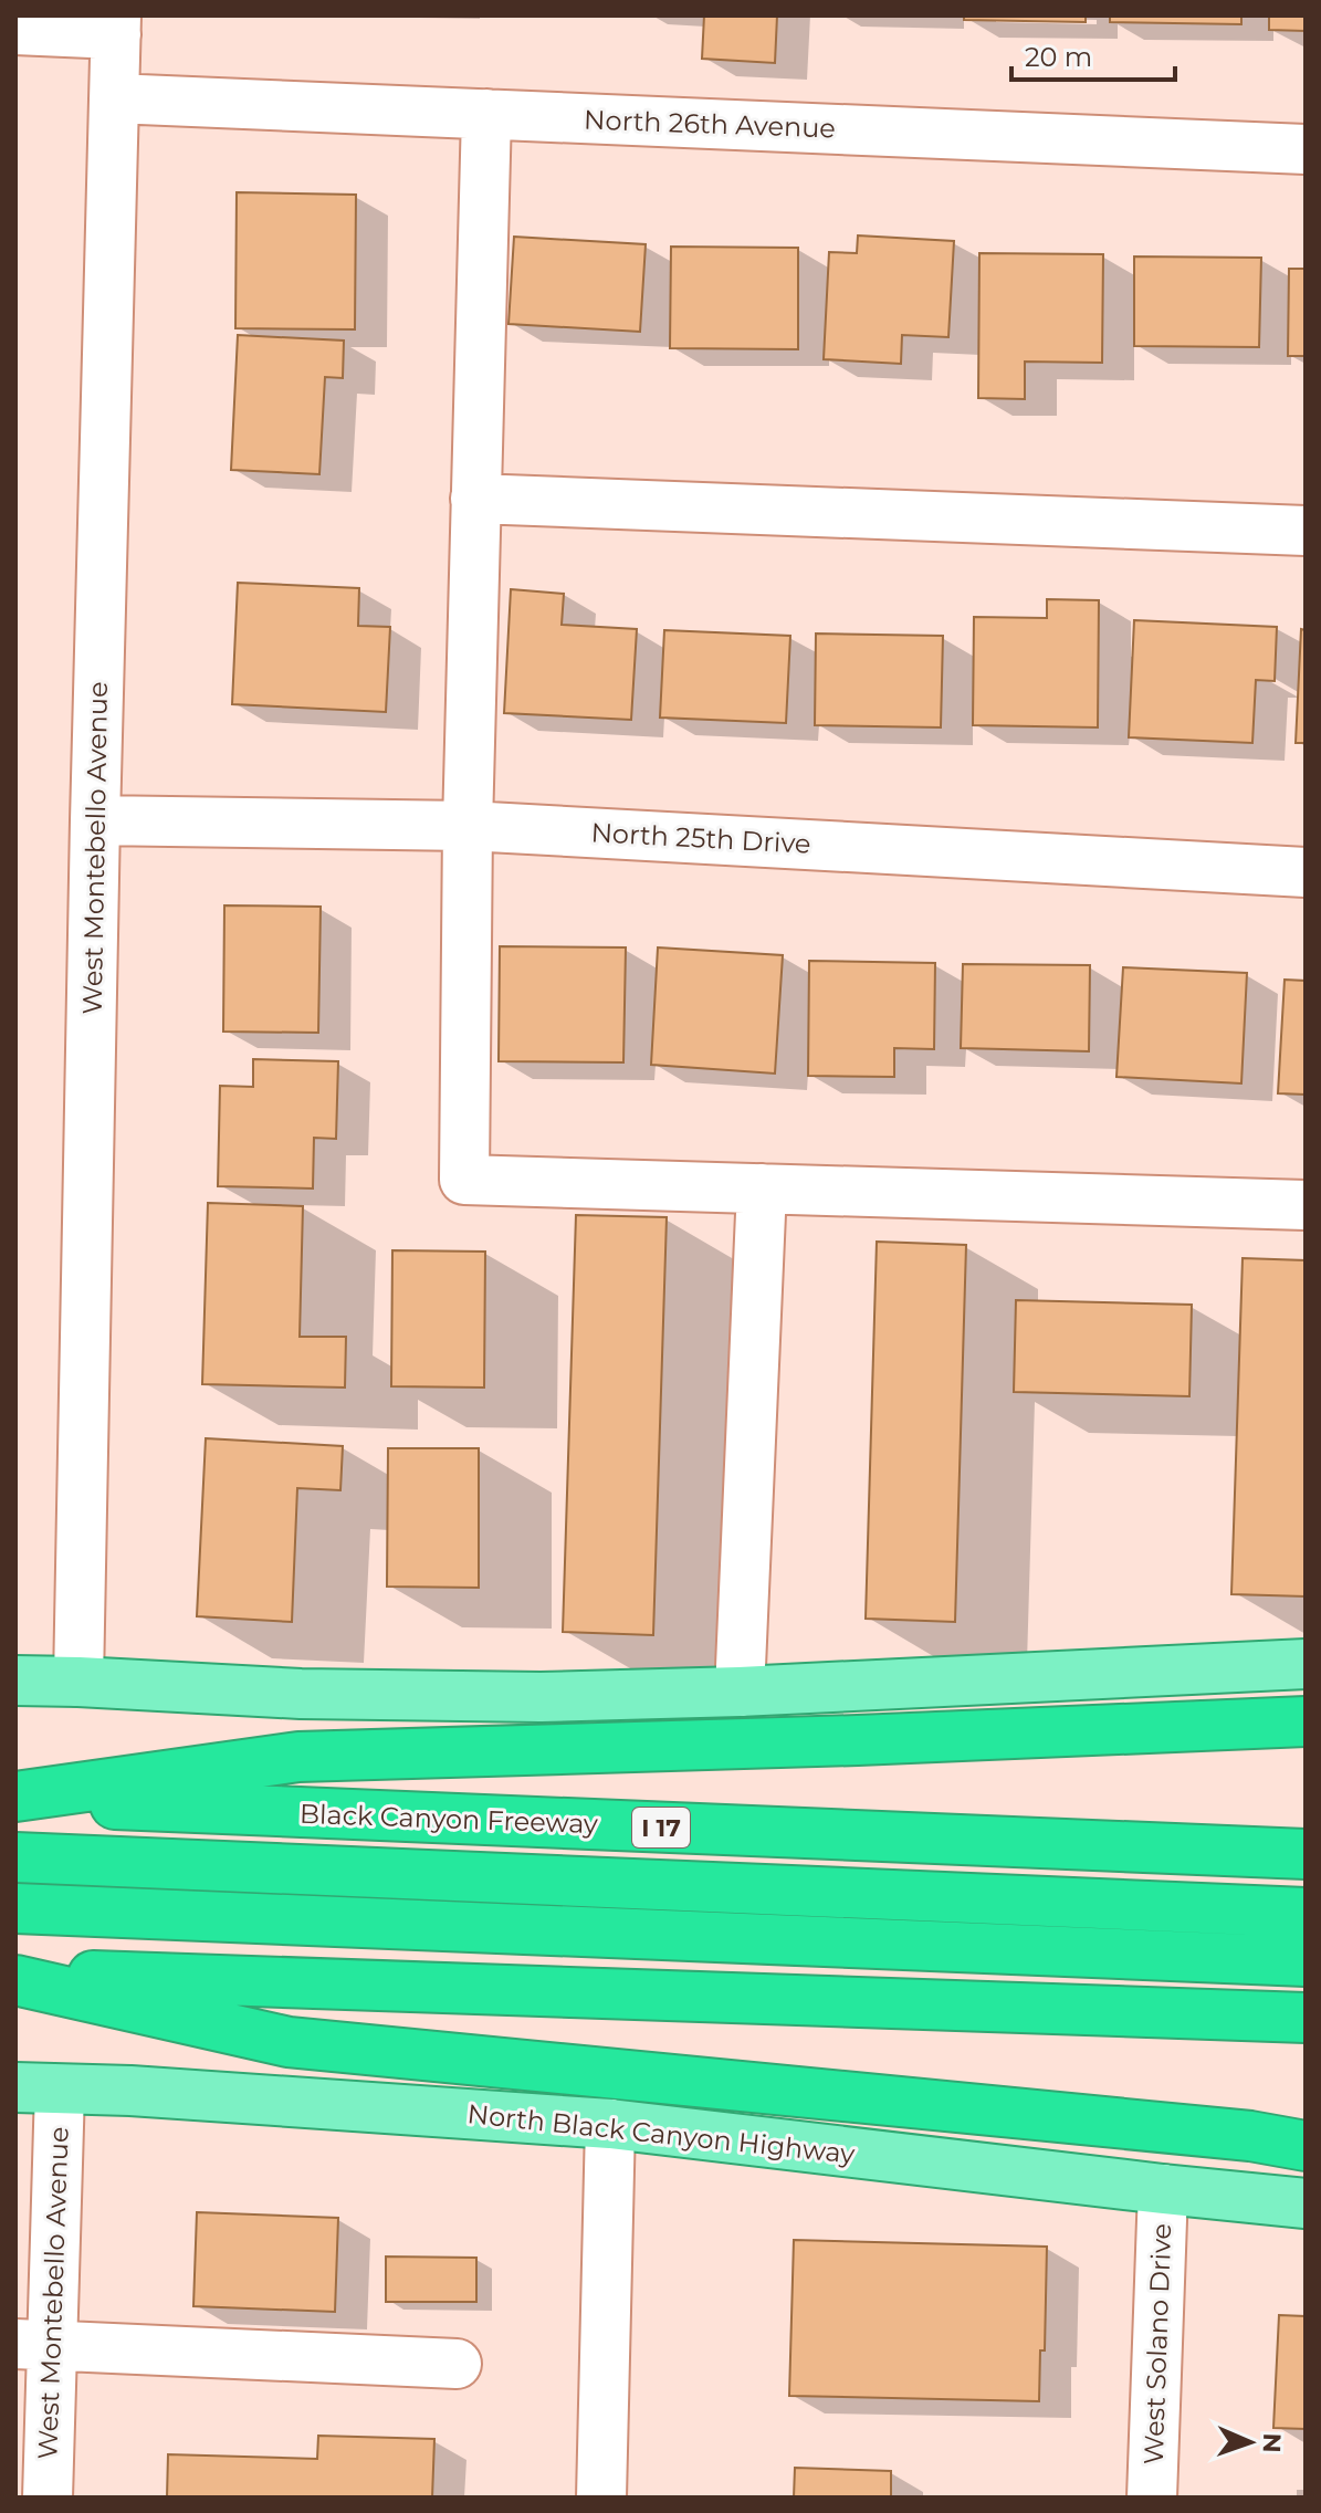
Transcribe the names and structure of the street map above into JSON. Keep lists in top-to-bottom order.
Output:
{
  "streets": {
    "highway": ["Black Canyon Freeway", "I 17"],
    "main road": ["North Black Canyon Highway"],
    "street": [
      "North 26th Avenue",
      "North 25th Drive",
      "West Montebello Avenue",
      "West Solano Drive"
    ]
  },
  "crossings": [
    ["North 26th Avenue", "West Montebello Avenue"],
    ["North 25th Drive", "West Montebello Avenue"],
    ["West Montebello Avenue", "North Black Canyon Highway"],
    ["North Black Canyon Highway", "West Solano Drive"]
  ],
  "scale_bar": "20 m",
  "north": "right"
}
